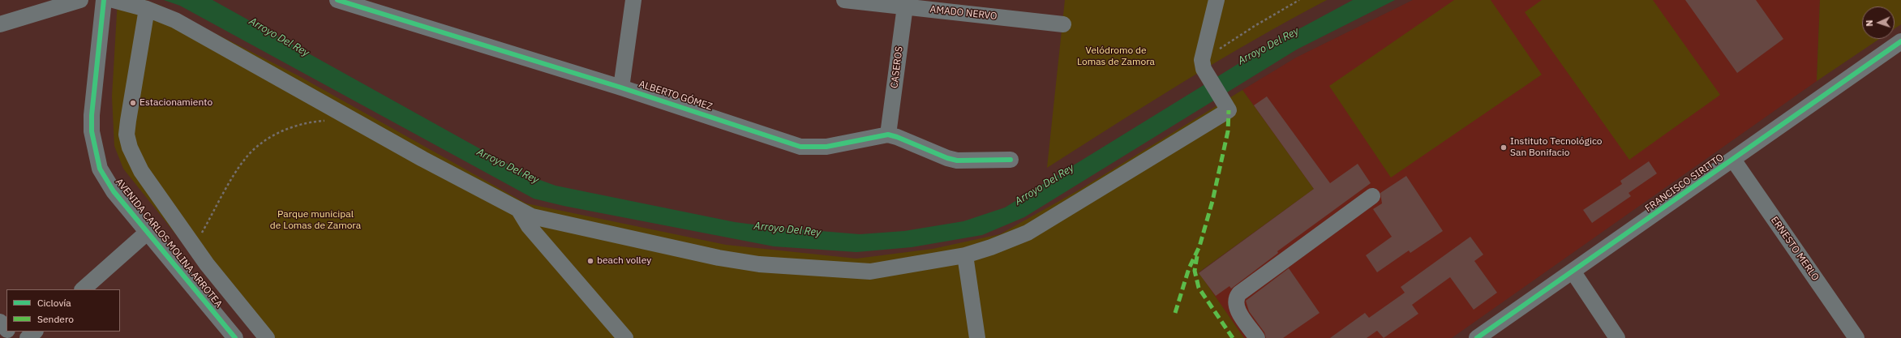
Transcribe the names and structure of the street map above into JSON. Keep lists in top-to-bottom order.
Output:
{
  "streets": {
    "street": [
      "AMADO NERVO",
      "CASEROS",
      "ALBERTO GÓMEZ",
      "FRANCISCO SIRITTO",
      "AVENIDA CARLOS MOLINA ARROTEA",
      "ERNESTO MERLO"
    ]
  },
  "crossings": [
    ["AMADO NERVO", "CASEROS"],
    ["CASEROS", "ALBERTO GÓMEZ"],
    ["FRANCISCO SIRITTO", "ERNESTO MERLO"]
  ],
  "water": ["Arroyo Del Rey"],
  "parks": ["Velódromo de Lomas de Zamora", "Parque municipal de Lomas de Zamora"],
  "places": ["Estacionamiento", "Instituto Tecnológico San Bonifacio", "beach volley"],
  "legend": ["Ciclovía", "Sendero"],
  "north": "left"
}
